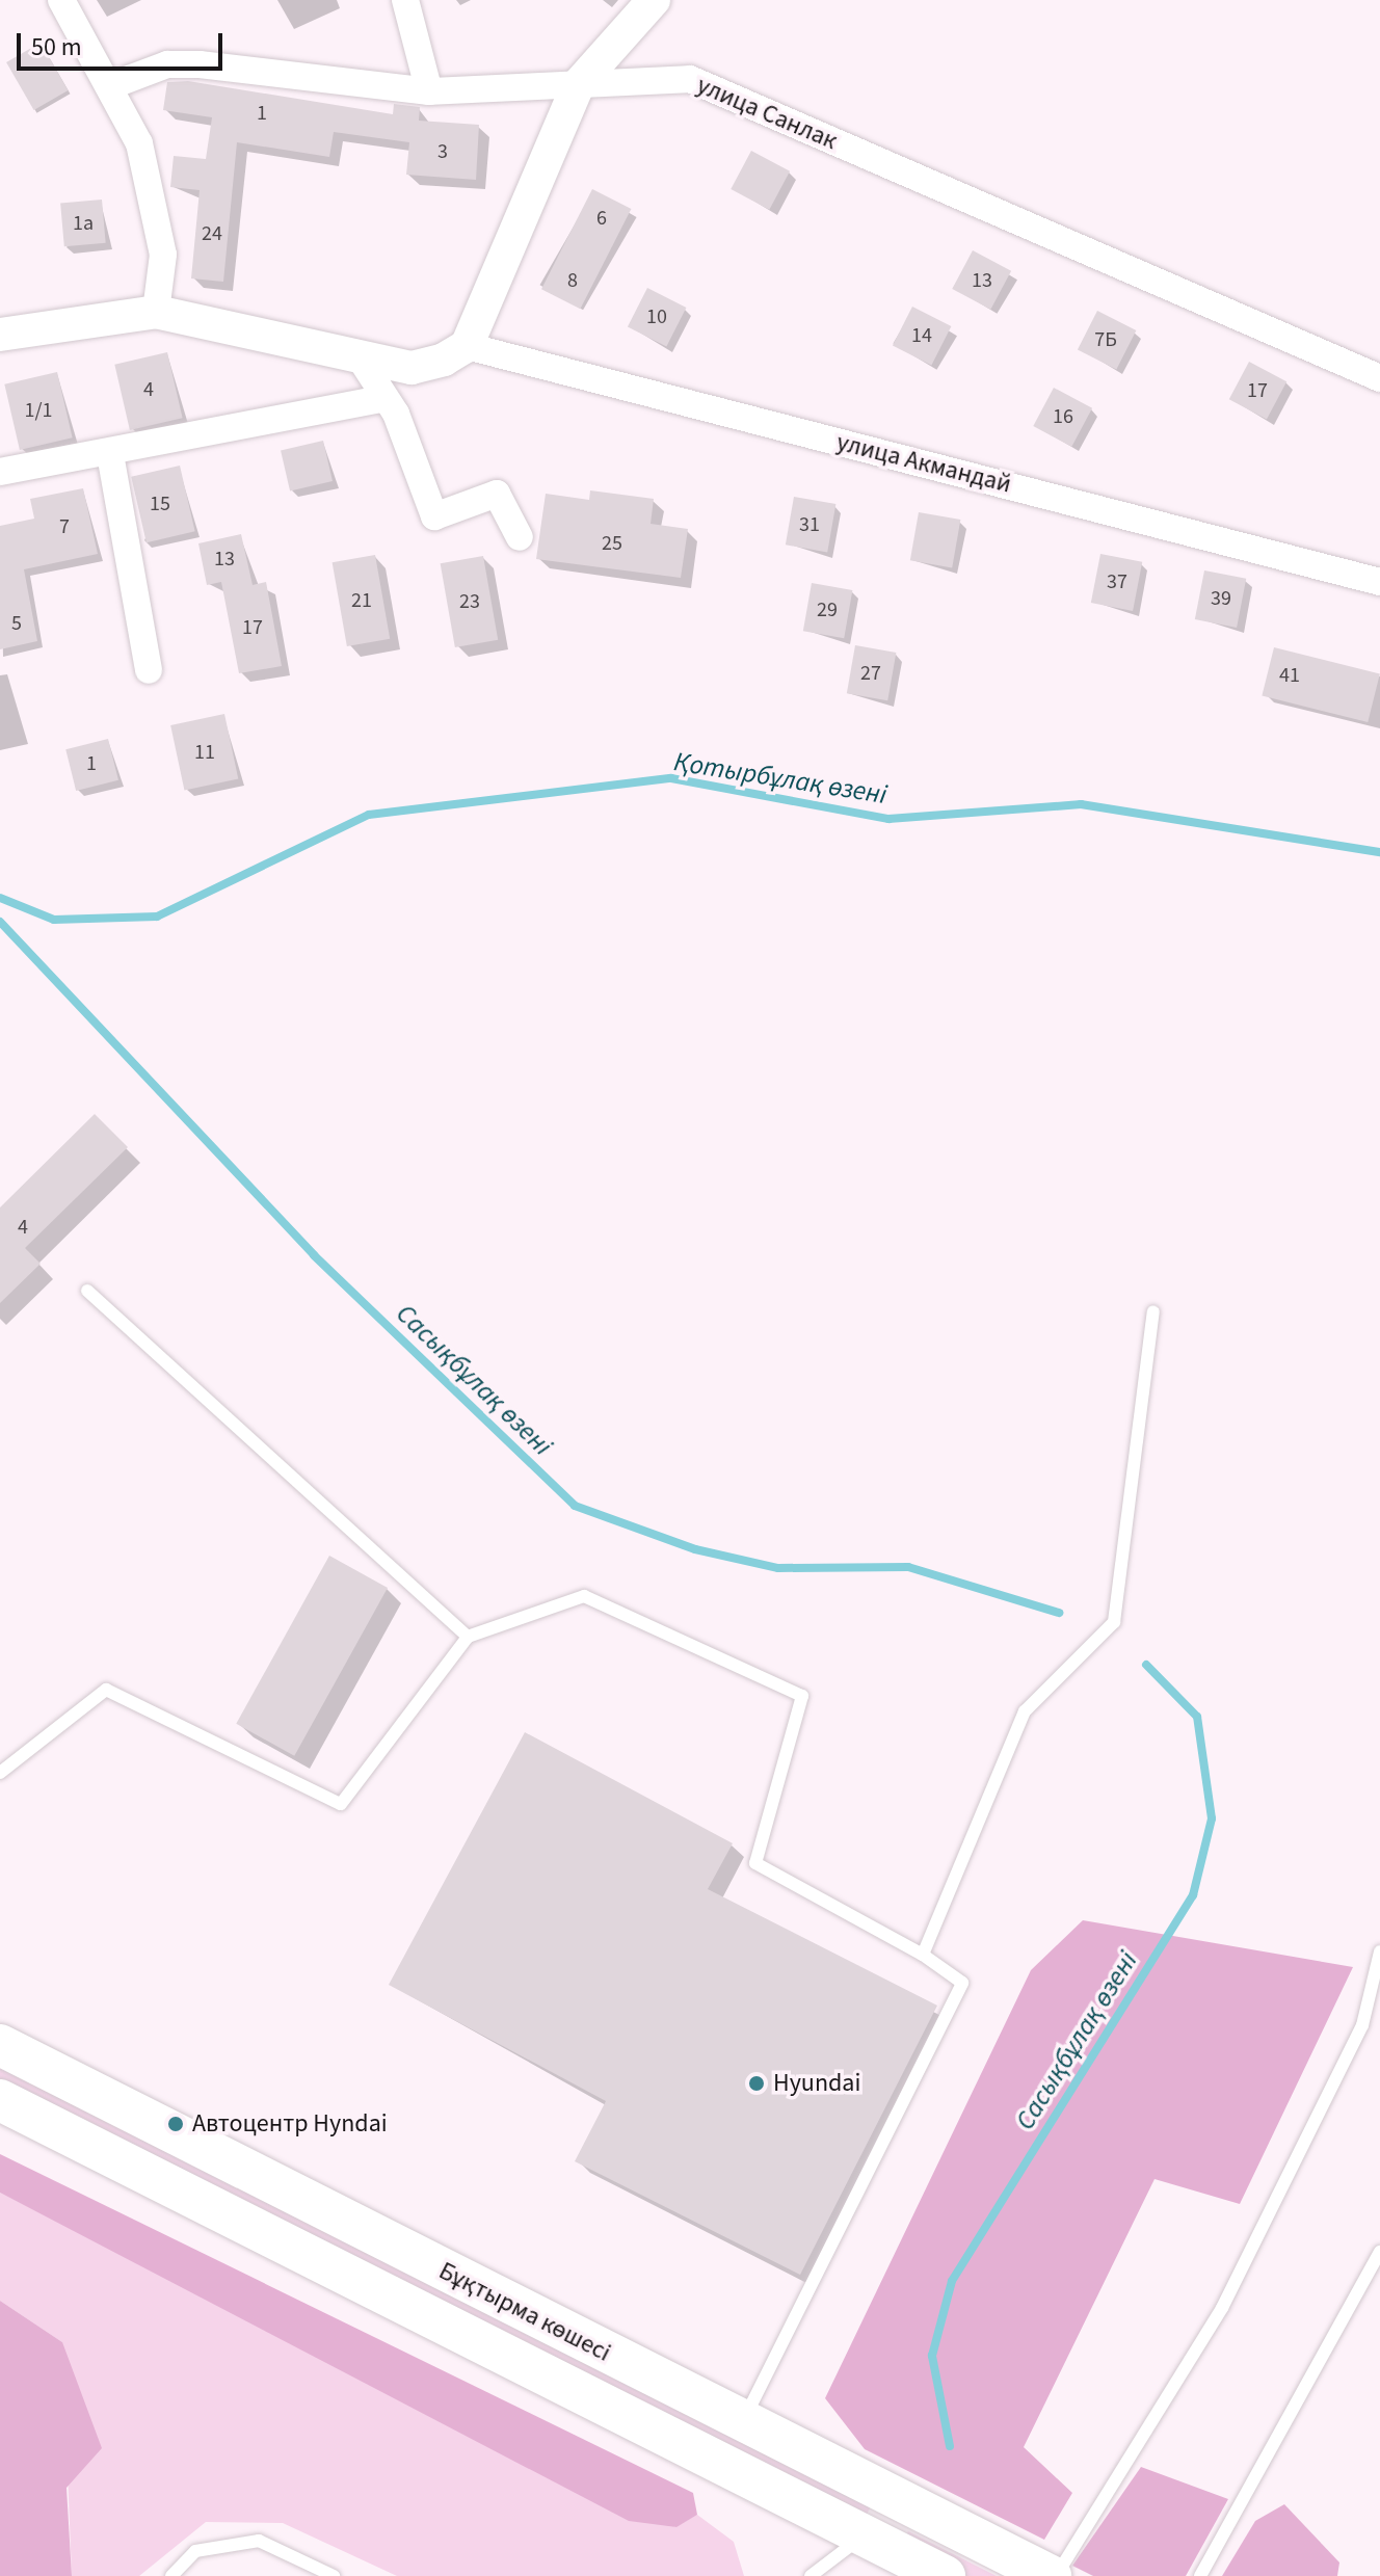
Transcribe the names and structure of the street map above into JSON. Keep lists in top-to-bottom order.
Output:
{
  "streets": {
    "main road": ["Бұқтырма көшесі"],
    "street": ["улица Санлак", "улица Акмандай"]
  },
  "water": ["Қотырбұлақ өзені", "Сасықбұлақ өзені"],
  "places": ["Hyundai", "Автоцентр Hyndai"],
  "house_numbers": [
    "1",
    "3",
    "6",
    "1а",
    "24",
    "8",
    "13",
    "10",
    "14",
    "7Б",
    "4",
    "17",
    "1/1",
    "16",
    "15",
    "31",
    "7",
    "25",
    "13",
    "37",
    "39",
    "21",
    "23",
    "29",
    "5",
    "17",
    "27",
    "41",
    "11",
    "1",
    "4"
  ],
  "scale_bar": "50 m"
}
